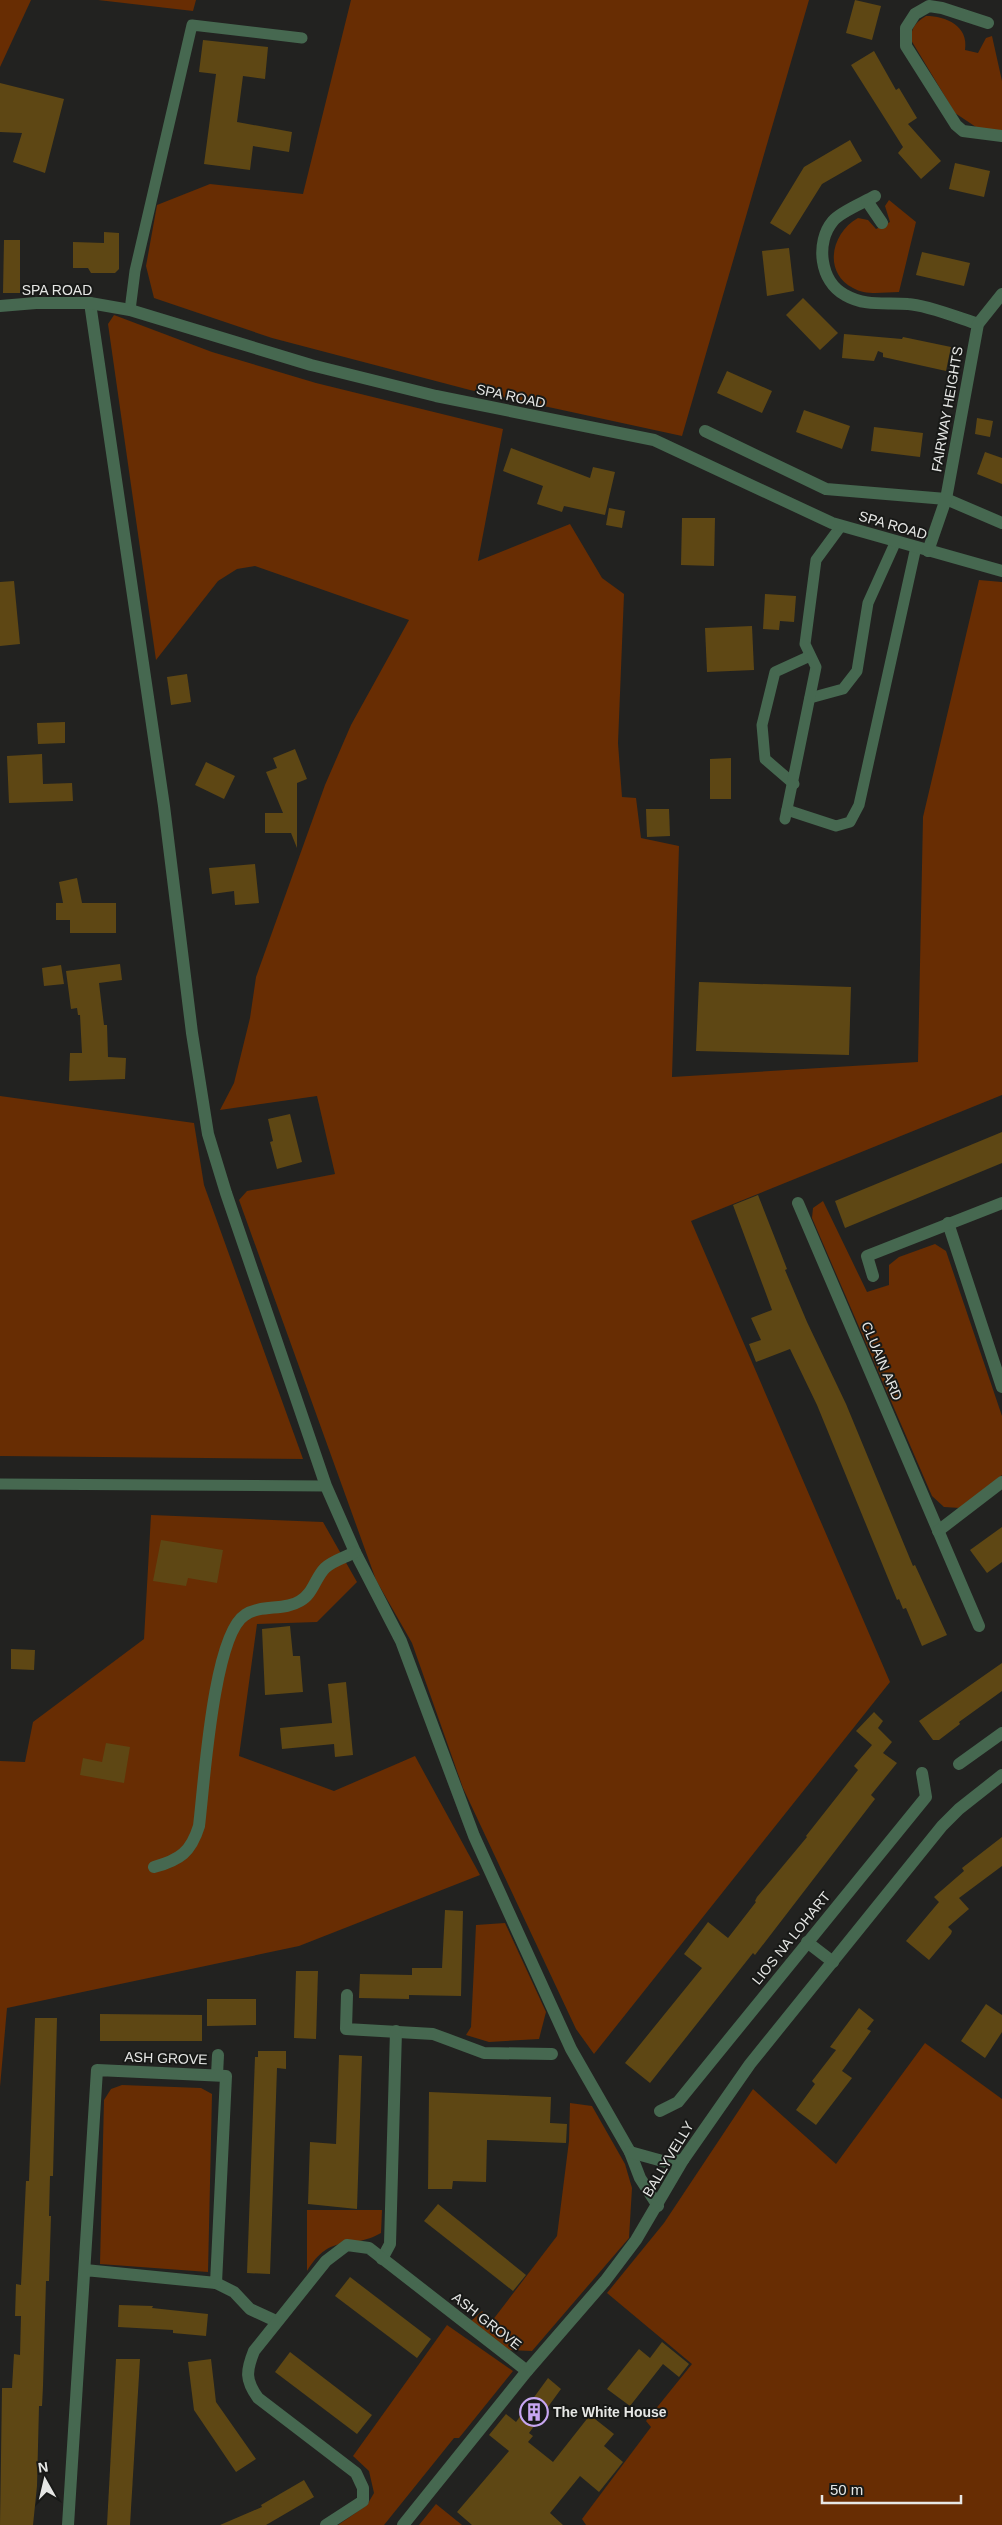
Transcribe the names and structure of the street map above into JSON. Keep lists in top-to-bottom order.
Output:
{
  "streets": {
    "street": [
      "SPA ROAD",
      "FAIRWAY HEIGHTS",
      "CLUAIN ARD",
      "LIOS NA LOHART",
      "ASH GROVE",
      "BALLYVELLY"
    ]
  },
  "crossings": [
    ["SPA ROAD", "FAIRWAY HEIGHTS"],
    ["ASH GROVE", "BALLYVELLY"]
  ],
  "places": {
    "building": ["The White House"]
  },
  "scale_bar": "50 m",
  "north": "top"
}
